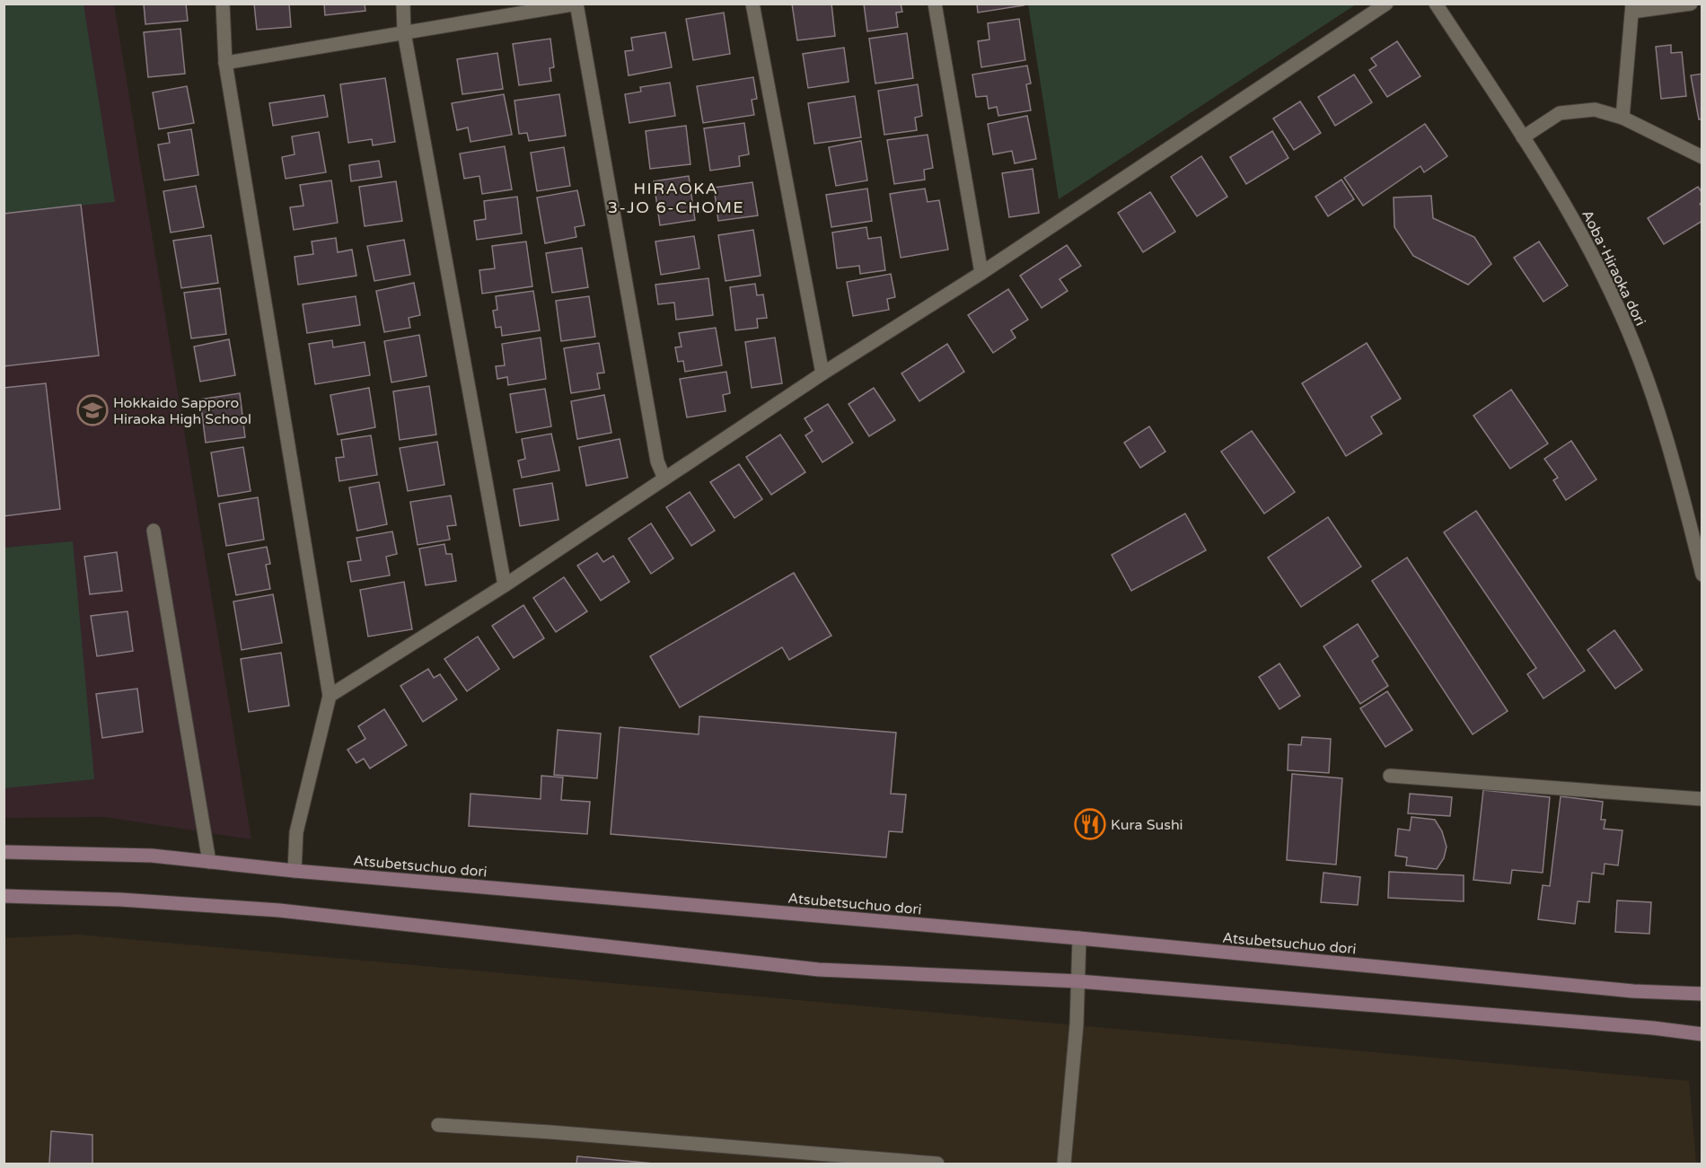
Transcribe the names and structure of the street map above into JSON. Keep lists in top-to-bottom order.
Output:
{
  "streets": {
    "main road": ["Atsubetsuchuo dori"],
    "street": ["Aoba･Hiraoka dori"]
  },
  "districts": ["HIRAOKA 3-JO 6-CHOME"],
  "places": {
    "school or university": ["Hokkaido Sapporo Hiraoka High School"],
    "restaurant": ["Kura Sushi"]
  }
}
